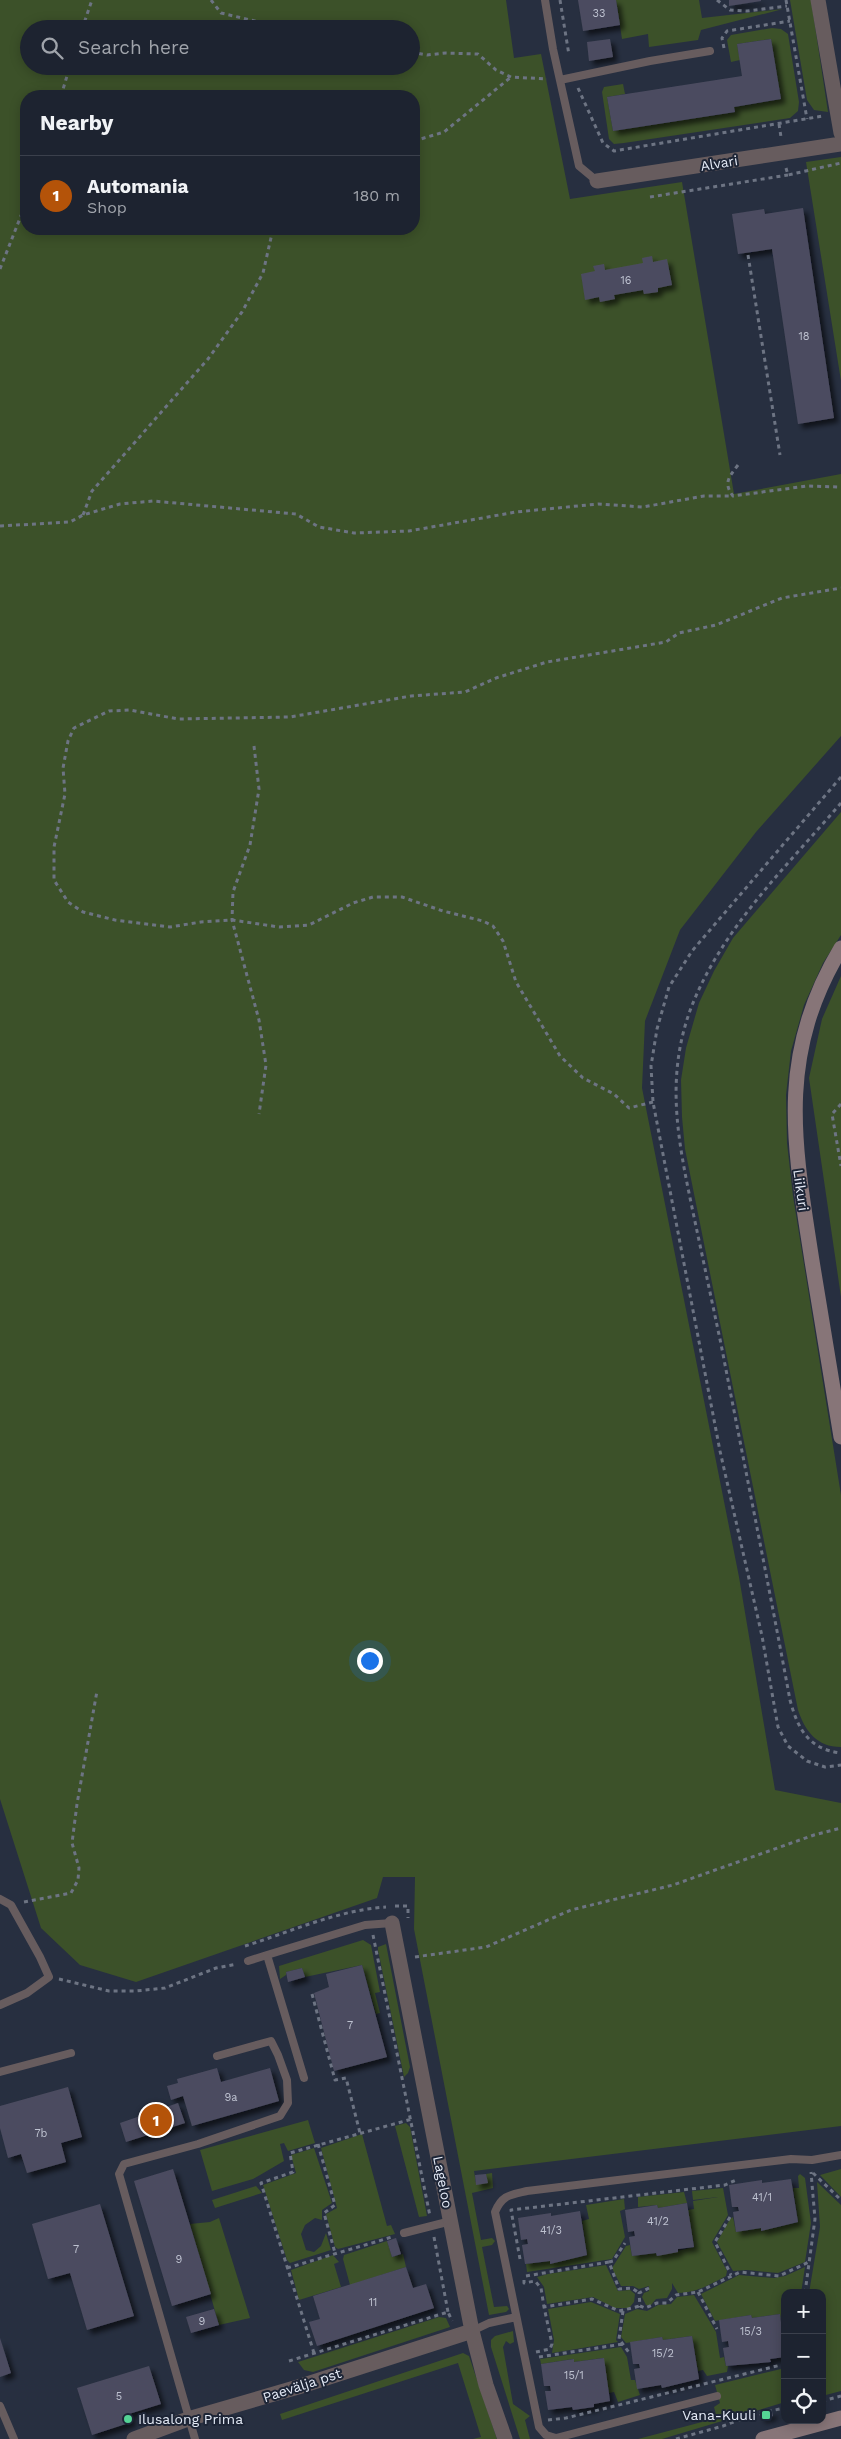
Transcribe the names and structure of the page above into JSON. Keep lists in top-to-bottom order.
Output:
{
  "streets": {
    "street": [
      "Alvari",
      "Liikuri",
      "Lageloo",
      "Paevälja pst"
    ]
  },
  "crossings": [
    ["Lageloo", "Paevälja pst"]
  ],
  "places": {
    "transit": ["Vana-Kuuli"],
    "other": ["Ilusalong Prima"]
  },
  "house_numbers": [
    "33",
    "16",
    "18",
    "7",
    "9a",
    "7b",
    "41/1",
    "41/2",
    "41/3",
    "7",
    "9",
    "11",
    "9",
    "15/3",
    "15/2",
    "15/1",
    "5"
  ],
  "page": {
    "search": "Search here",
    "heading": "Nearby",
    "list": [
      {
        "mark": "1",
        "name": "Automania",
        "note": "Shop",
        "value": "180 m"
      }
    ],
    "pins": "1",
    "map_buttons": ["+", "−"]
  }
}
